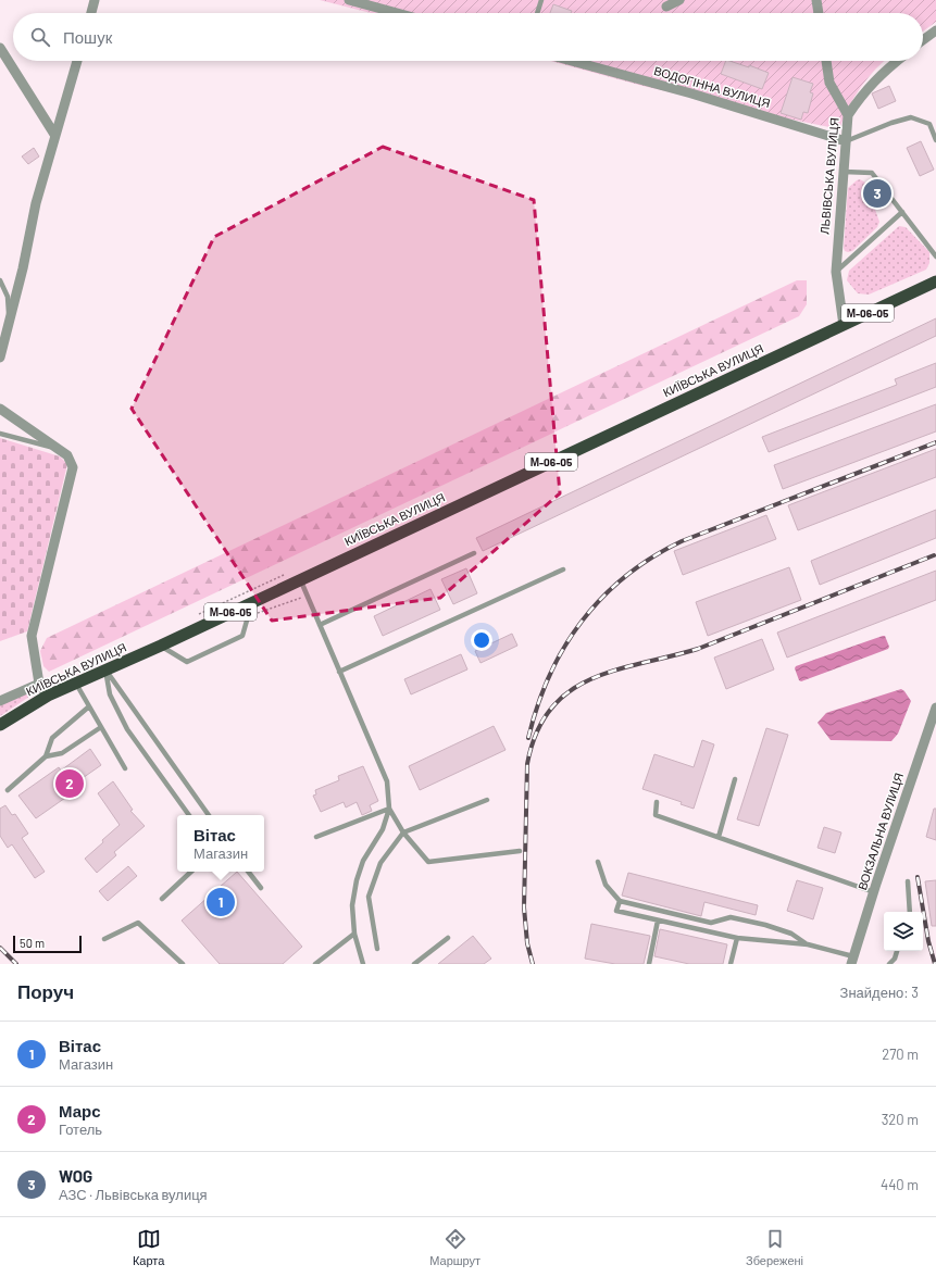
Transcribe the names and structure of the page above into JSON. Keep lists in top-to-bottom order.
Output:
{
  "streets": {
    "highway": ["М-06-05", "КИЇВСЬКА ВУЛИЦЯ"],
    "street": ["ВОДОГІННА ВУЛИЦЯ", "ЛЬВІВСЬКА ВУЛИЦЯ", "ВОКЗАЛЬНА ВУЛИЦЯ"]
  },
  "crossings": [
    ["ВОДОГІННА ВУЛИЦЯ", "ЛЬВІВСЬКА ВУЛИЦЯ"],
    ["ЛЬВІВСЬКА ВУЛИЦЯ", "М-06-05"],
    ["ЛЬВІВСЬКА ВУЛИЦЯ", "КИЇВСЬКА ВУЛИЦЯ"],
    ["М-06-05", "КИЇВСЬКА ВУЛИЦЯ"]
  ],
  "scale_bar": "50 m",
  "page": {
    "search": "Пошук",
    "pins": ["3", "2", "1"],
    "popup": ["Вітас", "Магазин"],
    "scale": "50 m",
    "heading": ["Поруч", "Знайдено: 3"],
    "list": [
      {
        "mark": "1",
        "name": "Вітас",
        "note": "Магазин",
        "value": "270 m"
      },
      {
        "mark": "2",
        "name": "Марс",
        "note": "Готель",
        "value": "320 m"
      },
      {
        "mark": "3",
        "name": "WOG",
        "note": "АЗС · Львівська вулиця",
        "value": "440 m"
      }
    ],
    "nav": ["Карта", "Маршрут", "Збережені"]
  }
}
